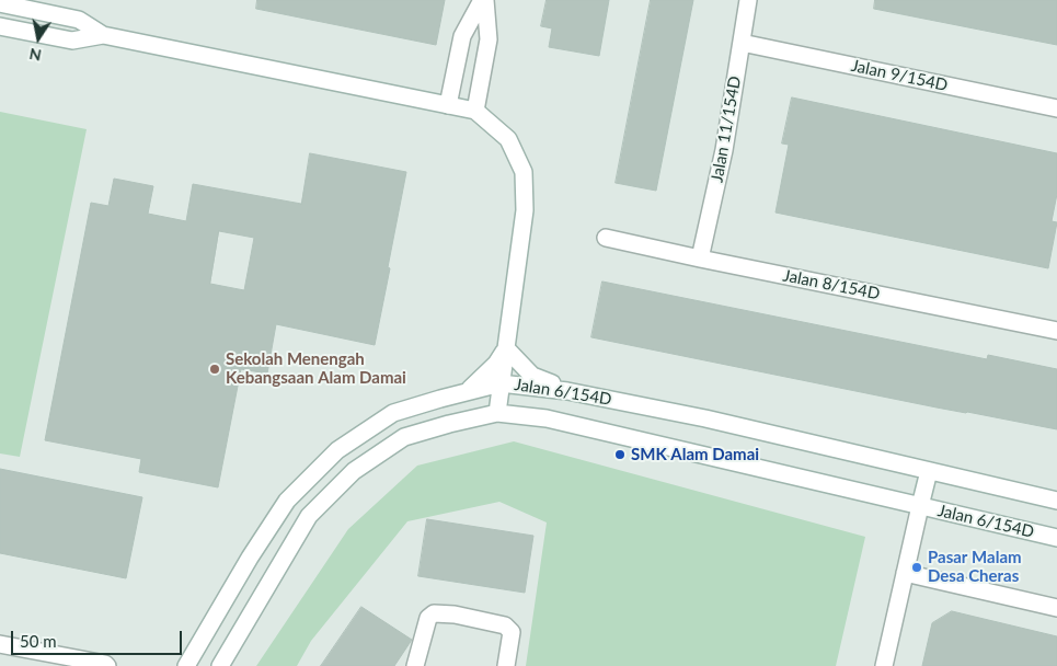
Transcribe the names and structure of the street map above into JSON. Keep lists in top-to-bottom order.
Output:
{
  "streets": {
    "street": [
      "Jalan 9/154D",
      "Jalan 11/154D",
      "Jalan 8/154D",
      "Jalan 6/154D"
    ]
  },
  "crossings": [
    ["Jalan 9/154D", "Jalan 11/154D"],
    ["Jalan 11/154D", "Jalan 8/154D"]
  ],
  "places": ["Sekolah Menengah Kebangsaan Alam Damai", "SMK Alam Damai", "Pasar Malam Desa Cheras"],
  "scale_bar": "50 m",
  "north": "bottom"
}
